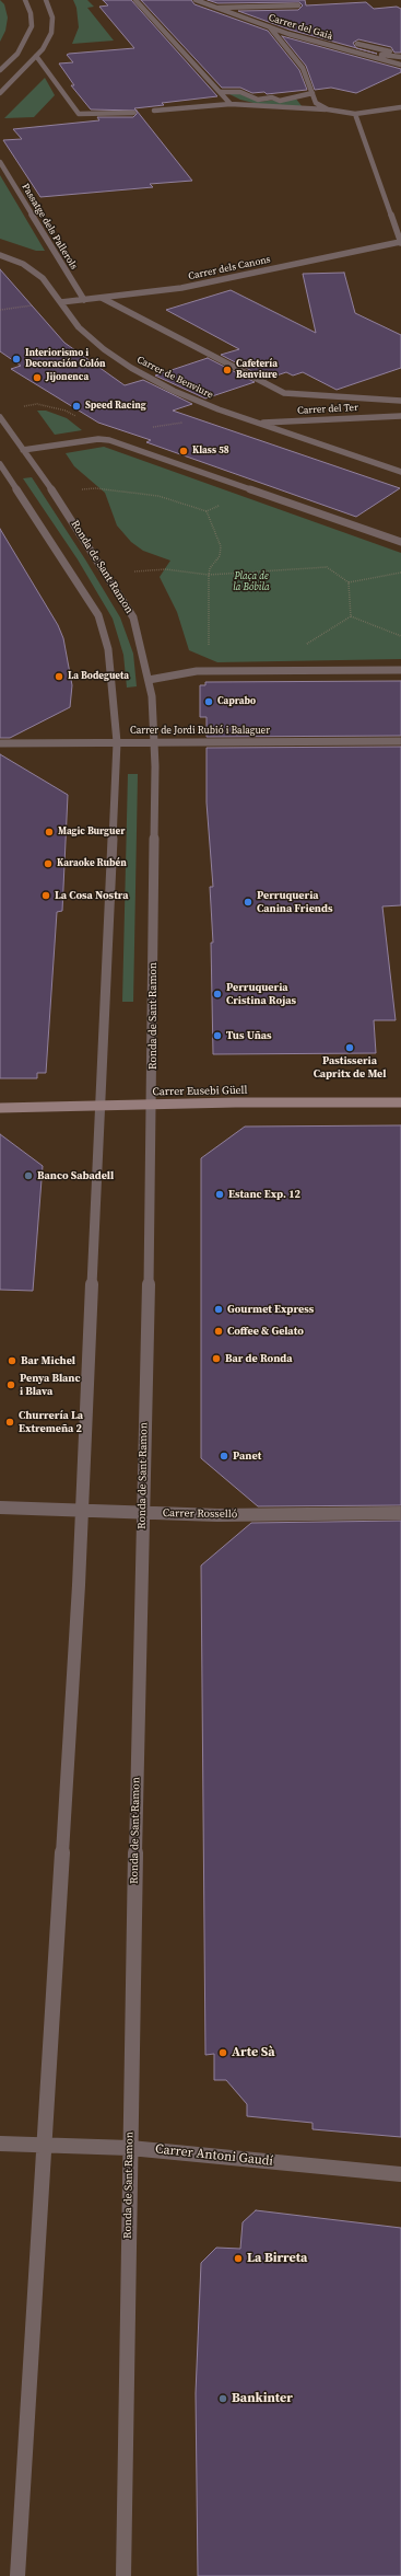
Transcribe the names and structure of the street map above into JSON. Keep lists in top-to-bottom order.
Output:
{
  "streets": {
    "street": [
      "Carrer del Gaià",
      "Passatge dels Pallerols",
      "Carrer dels Canons",
      "Carrer de Benviure",
      "Carrer del Ter",
      "Ronda de Sant Ramon",
      "Carrer de Jordi Rubió i Balaguer",
      "Carrer Eusebi Güell",
      "Carrer Rosselló",
      "Carrer Antoni Gaudí"
    ]
  },
  "crossings": [
    ["Passatge dels Pallerols", "Carrer dels Canons"],
    ["Carrer dels Canons", "Carrer de Benviure"],
    ["Carrer de Benviure", "Carrer del Ter"],
    ["Ronda de Sant Ramon", "Carrer de Jordi Rubió i Balaguer"],
    ["Ronda de Sant Ramon", "Carrer Eusebi Güell"],
    ["Ronda de Sant Ramon", "Carrer Rosselló"],
    ["Ronda de Sant Ramon", "Carrer Antoni Gaudí"]
  ],
  "parks": ["Plaça de la Bóbila"],
  "places": [
    "Interiorismo i Decoración Colón",
    "Cafetería Benviure",
    "Jijonenca",
    "Speed Racing",
    "Klass 58",
    "La Bodegueta",
    "Caprabo",
    "Magic Burguer",
    "Karaoke Rubén",
    "La Cosa Nostra",
    "Perruqueria Canina Friends",
    "Perruqueria Cristina Rojas",
    "Tus Uñas",
    "Pastisseria Capritx de Mel",
    "Banco Sabadell",
    "Estanc Exp. 12",
    "Gourmet Express",
    "Coffee & Gelato",
    "Bar de Ronda",
    "Bar Michel",
    "Penya Blanc i Blava",
    "Churrería La Extremeña 2",
    "Panet",
    "Arte Sà",
    "La Birreta",
    "Bankinter"
  ]
}
